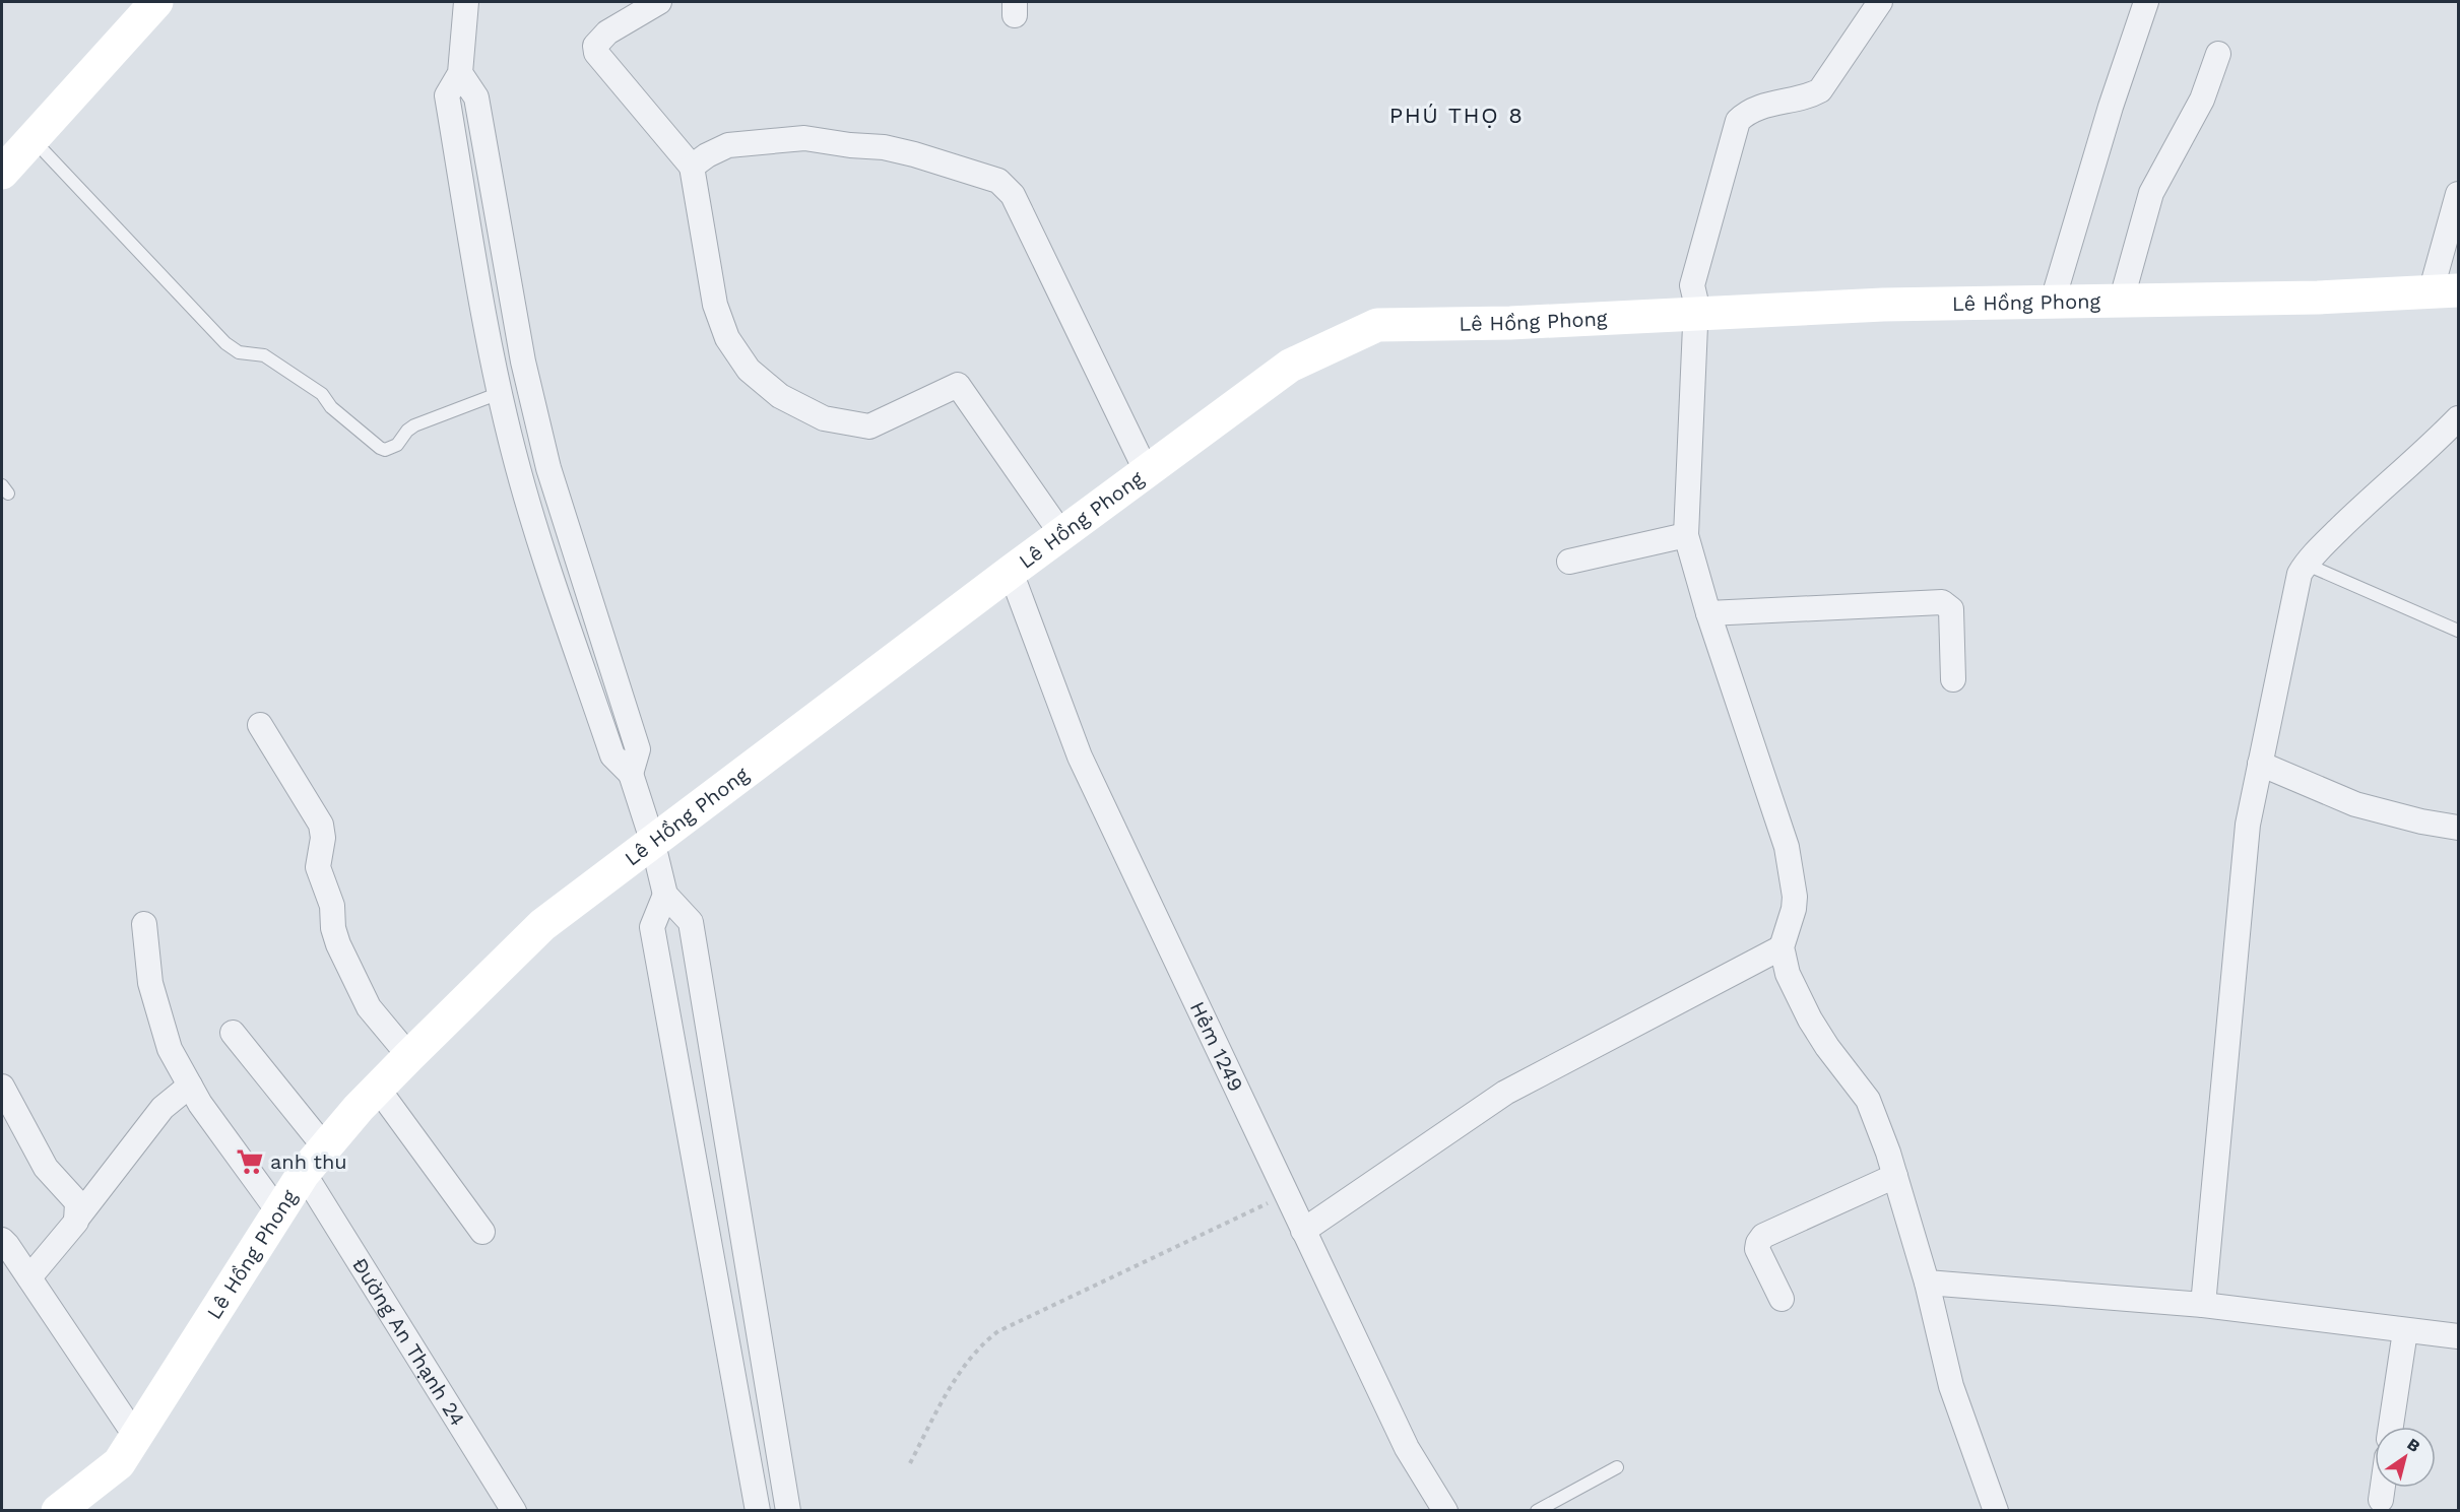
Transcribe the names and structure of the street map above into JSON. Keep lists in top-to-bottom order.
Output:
{
  "streets": {
    "street": ["Lê Hồng Phong", "Hẻm 1249", "Đường An Thạnh 24"]
  },
  "crossings": [
    ["Lê Hồng Phong", "Hẻm 1249"],
    ["Lê Hồng Phong", "Đường An Thạnh 24"]
  ],
  "districts": ["PHÚ THỌ 8"],
  "places": {
    "supermarket": ["anh thu"]
  },
  "north": "top right"
}
